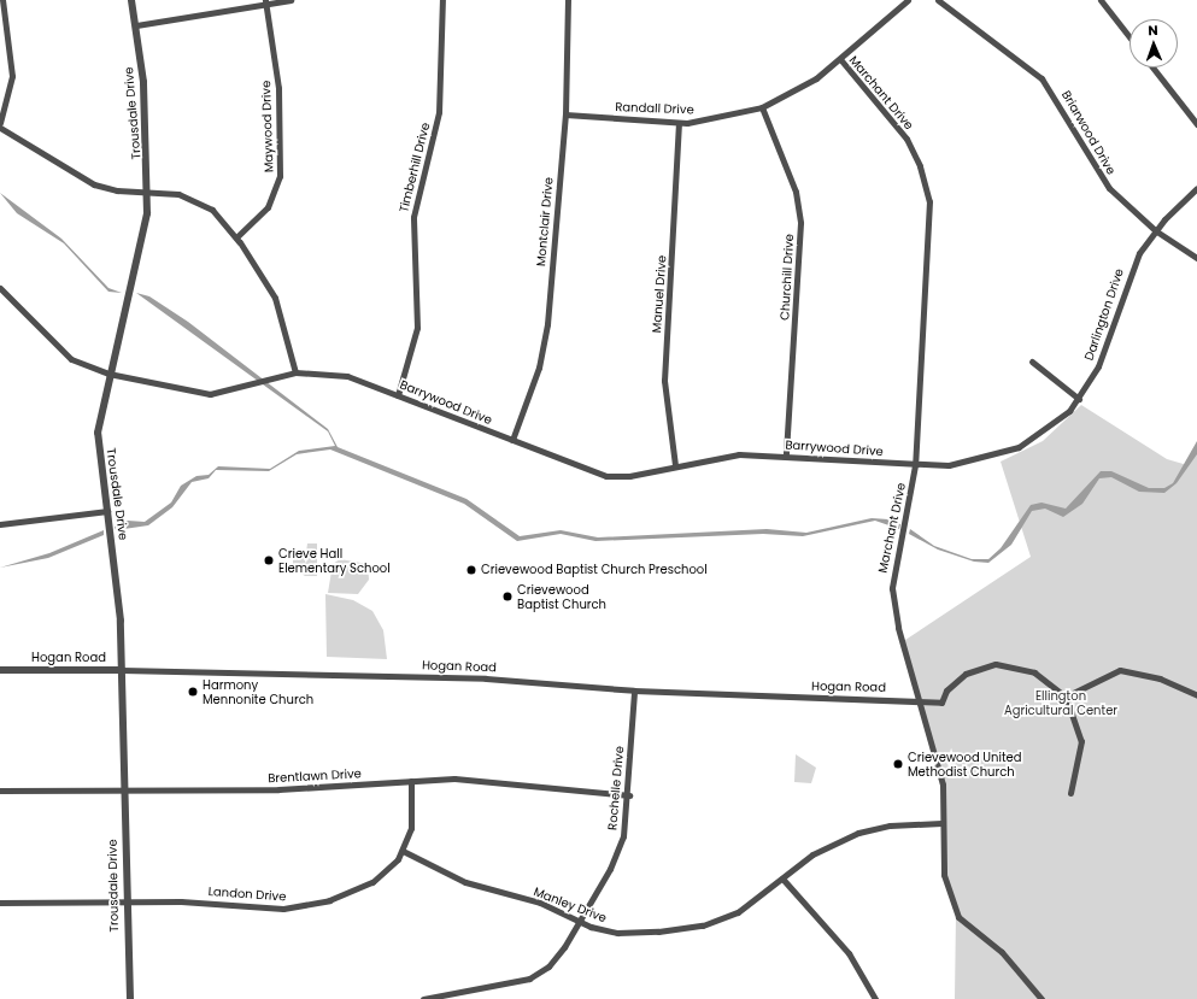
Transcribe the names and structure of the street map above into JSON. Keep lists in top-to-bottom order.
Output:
{
  "streets": {
    "street": [
      "Marchant Drive",
      "Randall Drive",
      "Trousdale Drive",
      "Maywood Drive",
      "Briarwood Drive",
      "Timberhill Drive",
      "Montclair Drive",
      "Churchill Drive",
      "Manuel Drive",
      "Darlington Drive",
      "Barrywood Drive",
      "Hogan Road",
      "Brentlawn Drive",
      "Rochelle Drive",
      "Landon Drive",
      "Manley Drive"
    ]
  },
  "crossings": [
    ["Marchant Drive", "Randall Drive"],
    ["Marchant Drive", "Darlington Drive"],
    ["Marchant Drive", "Barrywood Drive"],
    ["Marchant Drive", "Hogan Road"],
    ["Marchant Drive", "Manley Drive"],
    ["Randall Drive", "Montclair Drive"],
    ["Randall Drive", "Churchill Drive"],
    ["Randall Drive", "Manuel Drive"],
    ["Trousdale Drive", "Barrywood Drive"],
    ["Trousdale Drive", "Hogan Road"],
    ["Trousdale Drive", "Brentlawn Drive"],
    ["Trousdale Drive", "Landon Drive"],
    ["Briarwood Drive", "Darlington Drive"],
    ["Timberhill Drive", "Barrywood Drive"],
    ["Montclair Drive", "Barrywood Drive"],
    ["Churchill Drive", "Barrywood Drive"],
    ["Manuel Drive", "Barrywood Drive"],
    ["Darlington Drive", "Barrywood Drive"],
    ["Hogan Road", "Rochelle Drive"],
    ["Brentlawn Drive", "Rochelle Drive"],
    ["Brentlawn Drive", "Landon Drive"],
    ["Rochelle Drive", "Manley Drive"],
    ["Landon Drive", "Manley Drive"]
  ],
  "parks": ["Ellington Agricultural Center"],
  "places": [
    "Crieve Hall Elementary School",
    "Crievewood Baptist Church Preschool",
    "Crievewood Baptist Church",
    "Harmony Mennonite Church",
    "Crievewood United Methodist Church"
  ],
  "north": "top"
}
